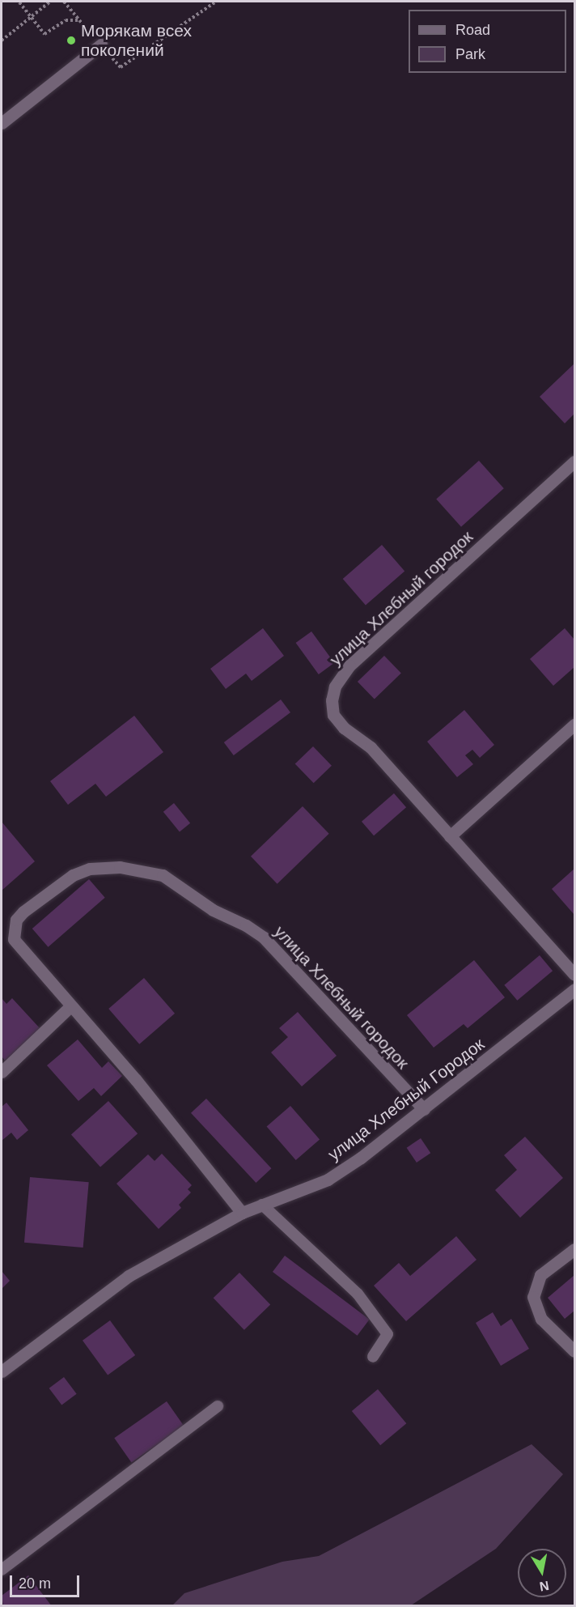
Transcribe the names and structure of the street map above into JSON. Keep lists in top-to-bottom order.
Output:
{
  "streets": {
    "street": ["улица Хлебный городок", "улица Хлебный Городок"]
  },
  "crossings": [
    ["улица Хлебный городок", "улица Хлебный Городок"]
  ],
  "places": ["Морякам всех поколений"],
  "legend": ["Road", "Park"],
  "scale_bar": "20 m",
  "north": "bottom"
}
